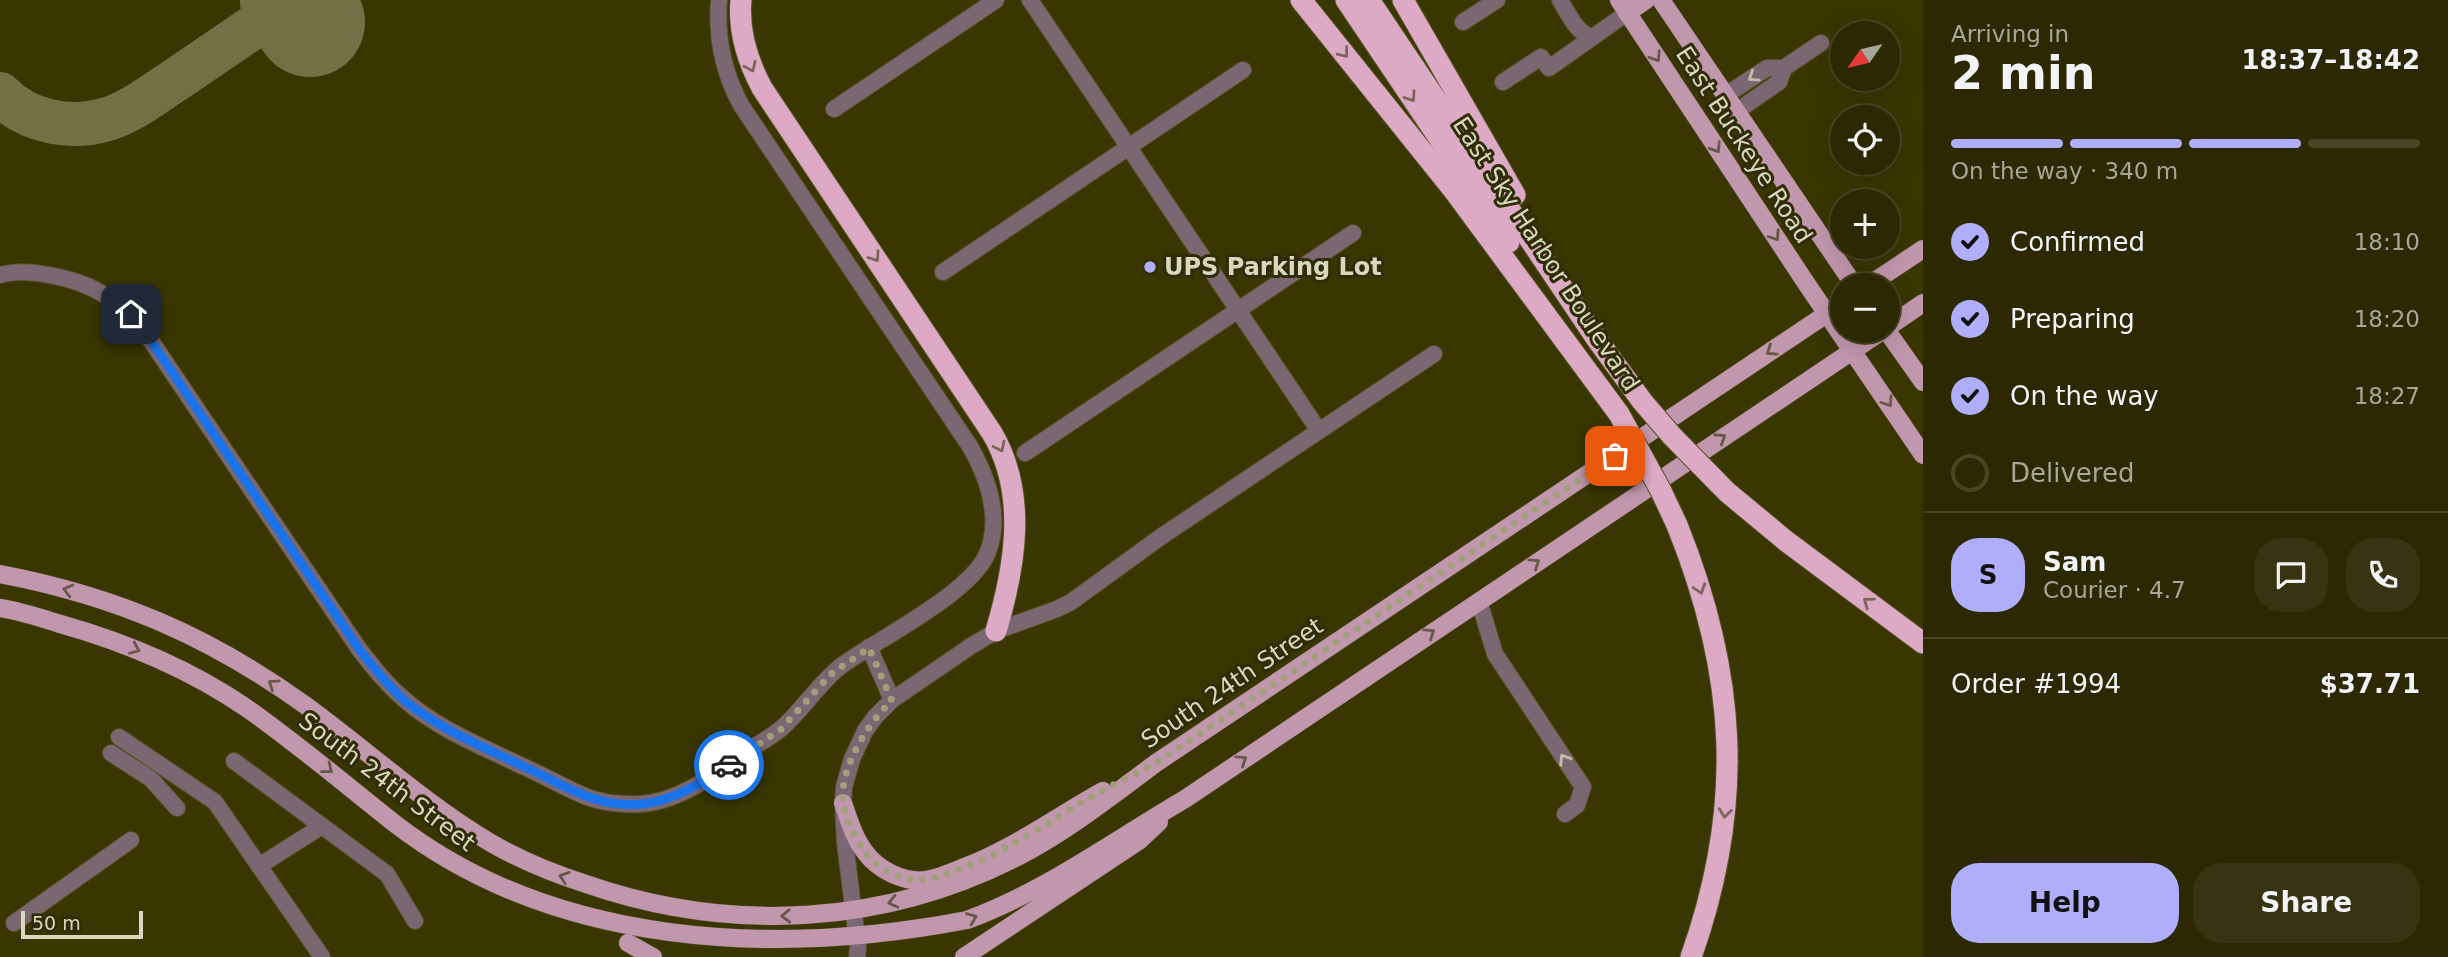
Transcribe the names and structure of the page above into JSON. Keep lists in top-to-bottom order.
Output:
{
  "streets": {
    "highway": ["East Sky Harbor Boulevard"],
    "main road": ["East Buckeye Road", "South 24th Street"]
  },
  "crossings": [
    ["East Buckeye Road", "South 24th Street"]
  ],
  "places": ["UPS Parking Lot"],
  "scale_bar": "50 m",
  "north": "bottom left",
  "page": {
    "heading": ["2 min", "Arriving in", "18:37–18:42"],
    "panel": [
      "Sam",
      "Courier · 4.7",
      "Order #1994",
      "$37.71"
    ],
    "map_buttons": ["+", "−"],
    "bar": "On the way · 340 m",
    "list": [
      ["Confirmed", "18:10"],
      ["Preparing", "18:20"],
      ["On the way", "18:27"],
      "Delivered"
    ],
    "round": "S",
    "buttons": ["Help", "Share"],
    "scale": "50 m"
  }
}
